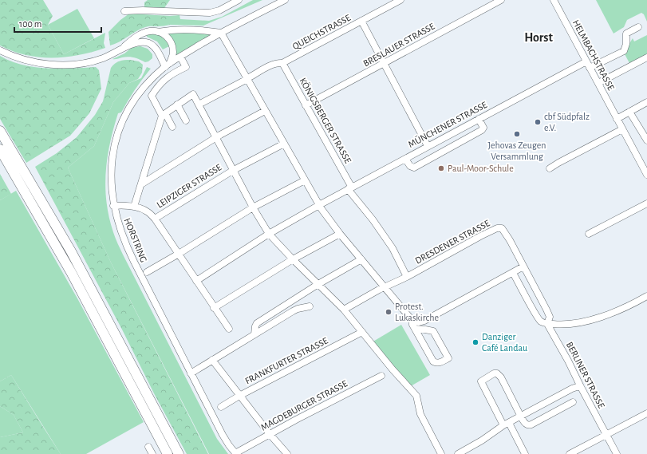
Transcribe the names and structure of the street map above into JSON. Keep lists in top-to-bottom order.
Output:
{
  "streets": {
    "street": [
      "QUEICHSTRASSE",
      "BRESLAUER STRASSE",
      "HELMBACHSTRASSE",
      "KÖNIGSBERGER STRASSE",
      "MÜNCHENER STRASSE",
      "LEIPZIGER STRASSE",
      "HORSTRING",
      "DRESDENER STRASSE",
      "FRANKFURTER STRASSE",
      "BERLINER STRASSE",
      "MAGDEBURGER STRASSE"
    ]
  },
  "crossings": [
    ["QUEICHSTRASSE", "KÖNIGSBERGER STRASSE"],
    ["BRESLAUER STRASSE", "KÖNIGSBERGER STRASSE"],
    ["HELMBACHSTRASSE", "MÜNCHENER STRASSE"],
    ["KÖNIGSBERGER STRASSE", "MÜNCHENER STRASSE"],
    ["LEIPZIGER STRASSE", "HORSTRING"],
    ["HORSTRING", "MAGDEBURGER STRASSE"],
    ["DRESDENER STRASSE", "BERLINER STRASSE"]
  ],
  "districts": ["Horst"],
  "places": [
    "cbf Südpfalz e.V.",
    "Jehovas Zeugen Versammlung",
    "Paul-Moor-Schule",
    "Protest. Lukaskirche",
    "Danziger Café Landau"
  ],
  "scale_bar": "100 m"
}
